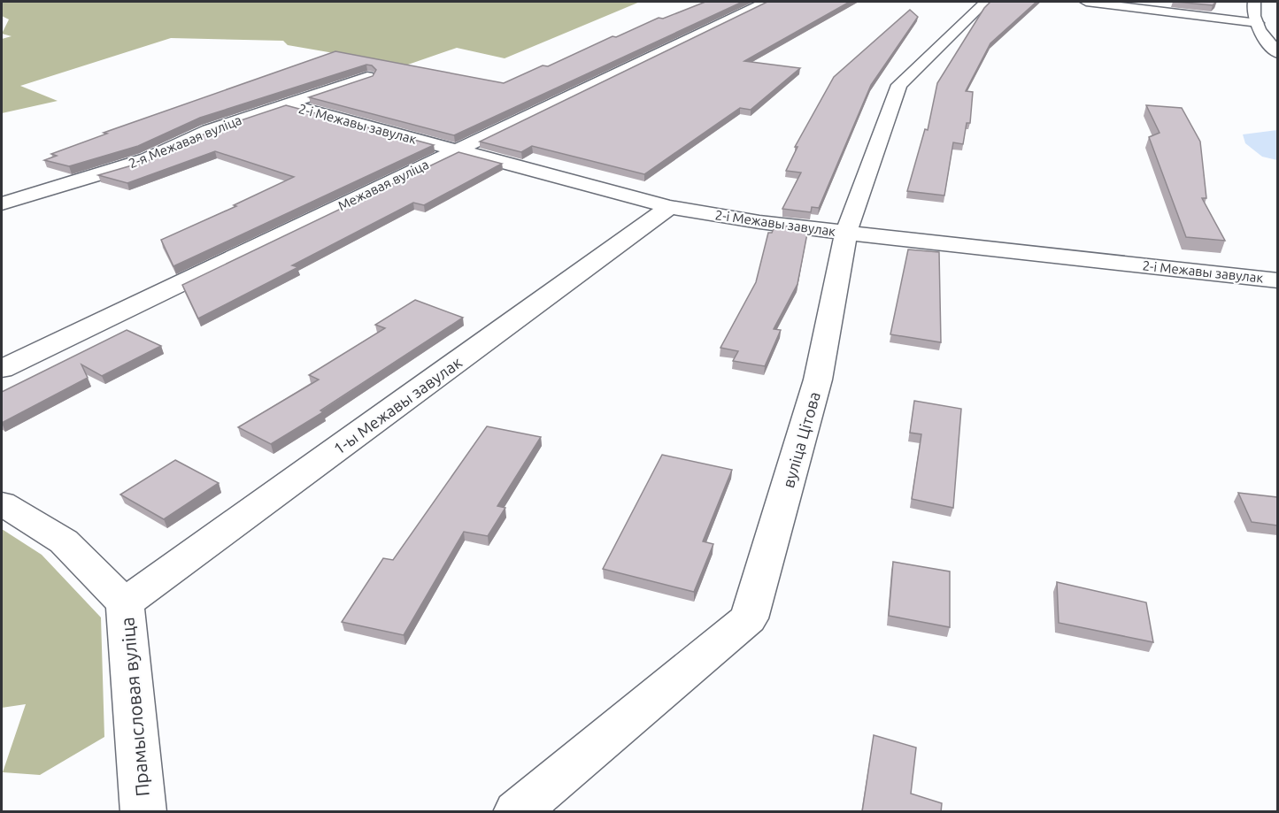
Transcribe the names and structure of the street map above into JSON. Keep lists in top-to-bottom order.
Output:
{
  "streets": {
    "street": [
      "2-і Межавы завулак",
      "2-я Межавая вуліца",
      "Межавая вуліца",
      "1-ы Межавы завулак",
      "вуліца Цітова",
      "Прамысловая вуліца"
    ]
  },
  "crossings": [
    ["2-і Межавы завулак", "2-я Межавая вуліца"],
    ["2-і Межавы завулак", "Межавая вуліца"],
    ["2-і Межавы завулак", "1-ы Межавы завулак"],
    ["2-і Межавы завулак", "вуліца Цітова"],
    ["1-ы Межавы завулак", "Прамысловая вуліца"]
  ]
}
